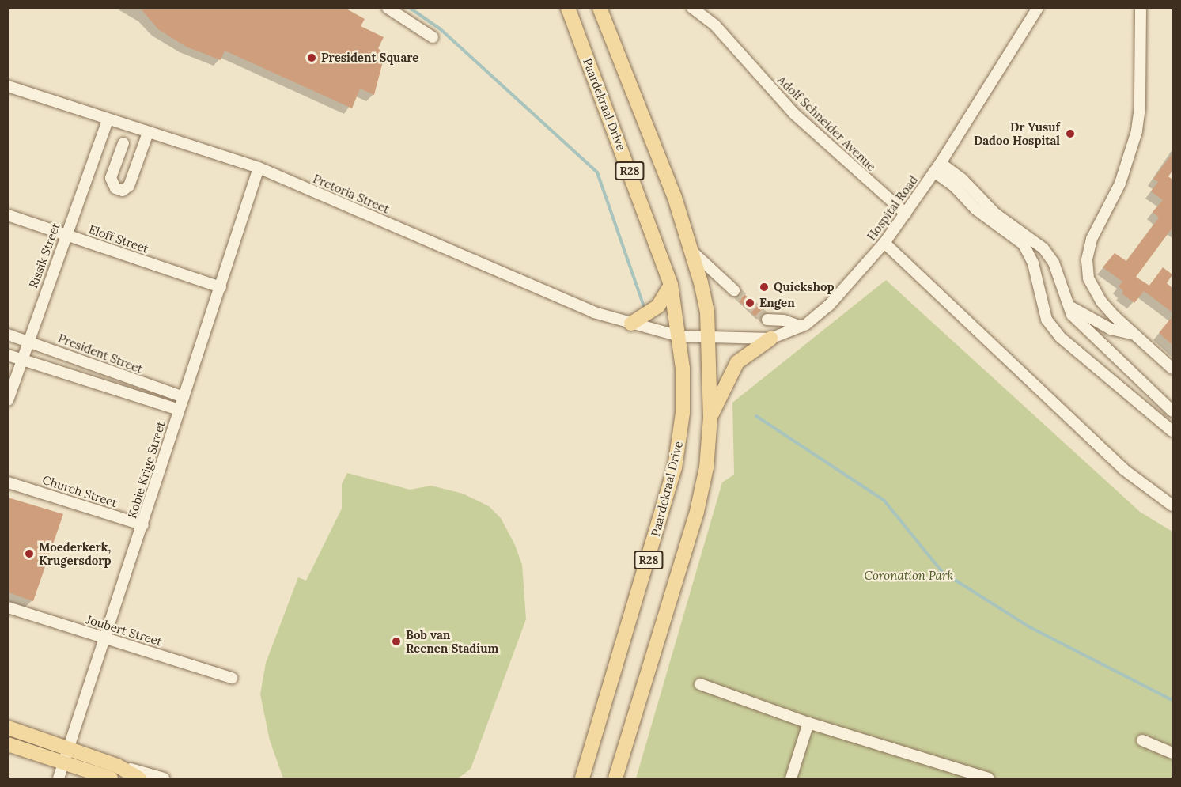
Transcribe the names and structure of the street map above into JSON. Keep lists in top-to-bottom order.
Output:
{
  "streets": {
    "main road": ["Paardekraal Drive", "R28"],
    "street": [
      "Adolf Schneider Avenue",
      "Pretoria Street",
      "Hospital Road",
      "Eloff Street",
      "Rissik Street",
      "President Street",
      "Kobie Krige Street",
      "Church Street",
      "Joubert Street"
    ]
  },
  "crossings": [
    ["Paardekraal Drive", "Pretoria Street"],
    ["Paardekraal Drive", "Hospital Road"],
    ["Adolf Schneider Avenue", "Hospital Road"],
    ["R28", "Hospital Road"],
    ["Pretoria Street", "Hospital Road"],
    ["Pretoria Street", "Rissik Street"],
    ["Pretoria Street", "Kobie Krige Street"],
    ["Eloff Street", "Rissik Street"],
    ["Eloff Street", "Kobie Krige Street"],
    ["Rissik Street", "President Street"],
    ["President Street", "Kobie Krige Street"],
    ["Kobie Krige Street", "Church Street"],
    ["Kobie Krige Street", "Joubert Street"]
  ],
  "parks": ["Coronation Park"],
  "places": [
    "President Square",
    "Dr Yusuf Dadoo Hospital",
    "Quickshop",
    "Engen",
    "Moederkerk, Krugersdorp",
    "Bob van Reenen Stadium"
  ]
}
